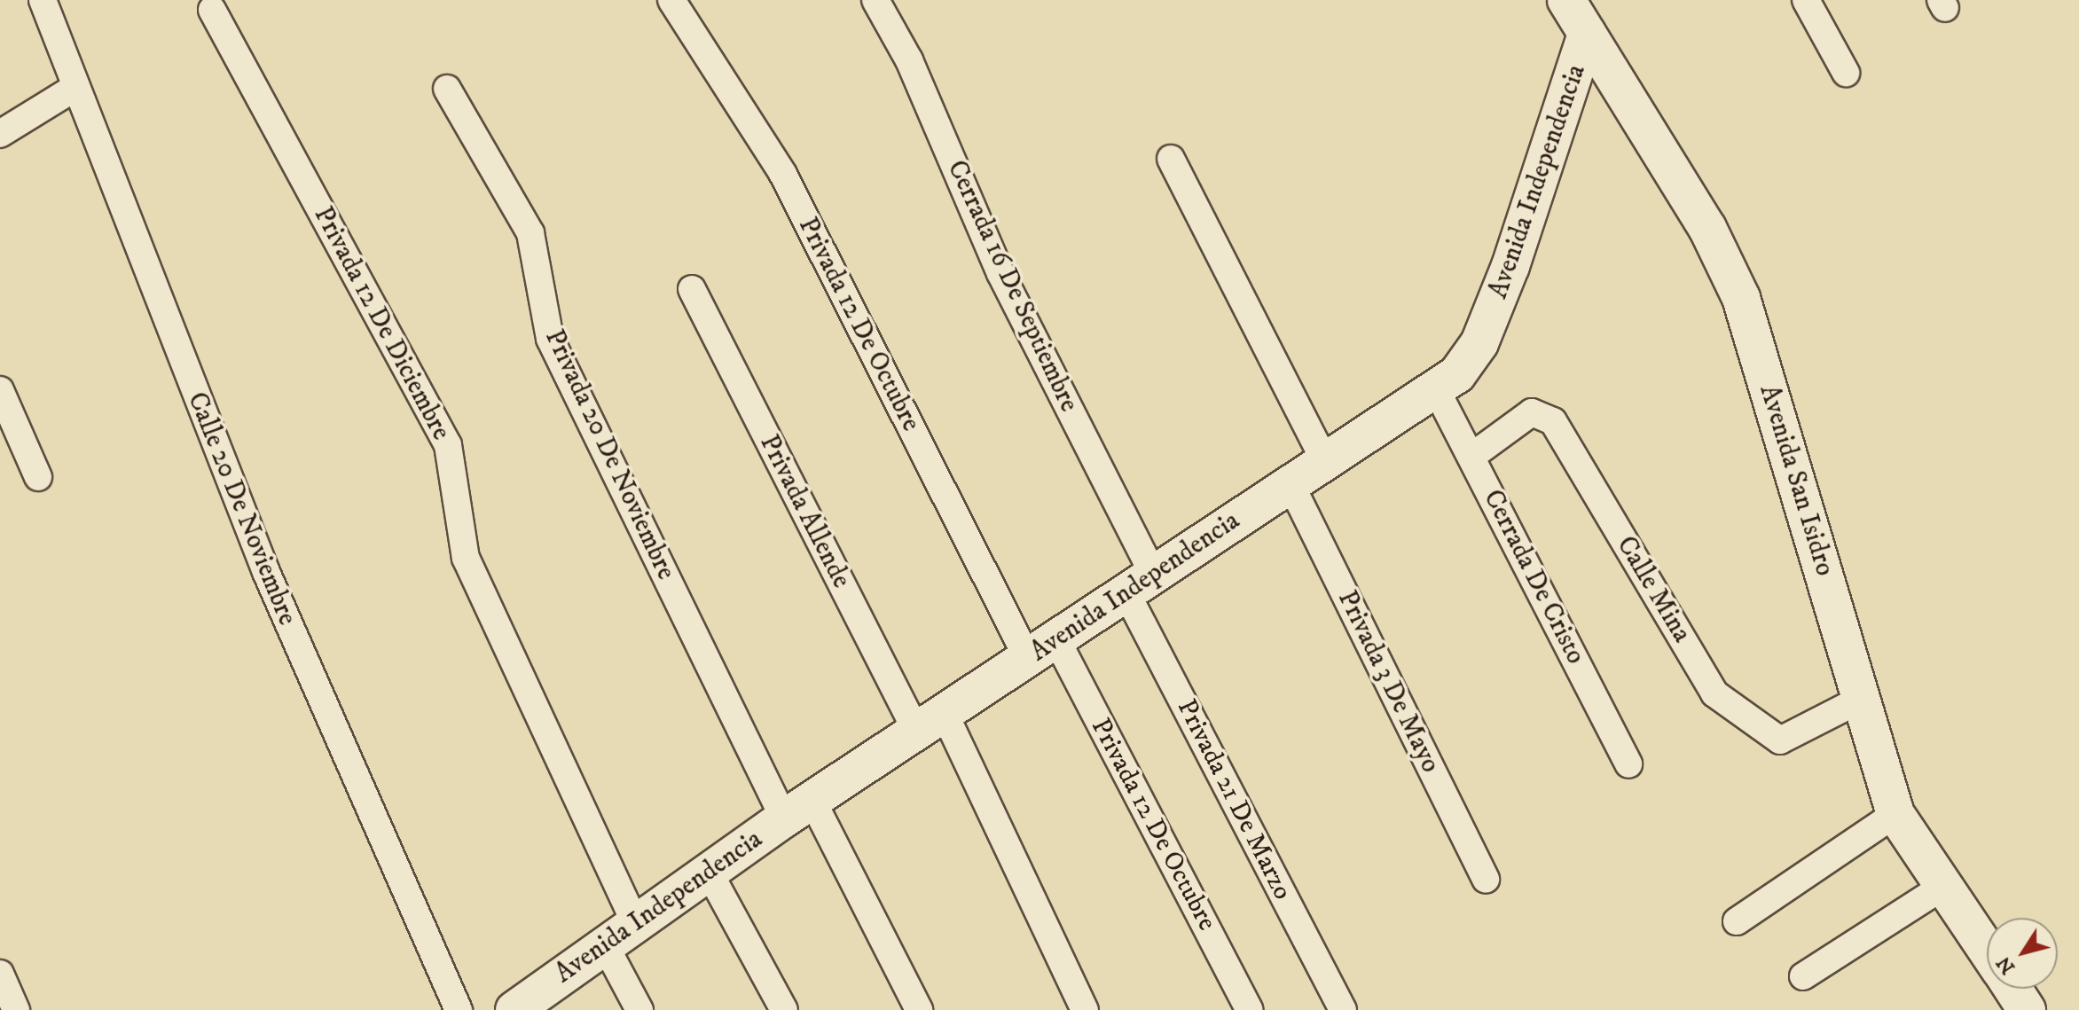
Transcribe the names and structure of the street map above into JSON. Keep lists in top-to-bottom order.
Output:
{
  "streets": {
    "main road": ["Avenida Independencia", "Avenida San Isidro"],
    "street": [
      "Cerrada 16 De Septiembre",
      "Privada 12 De Diciembre",
      "Privada 12 De Octubre",
      "Privada 20 De Noviembre",
      "Calle 20 De Noviembre",
      "Privada Allende",
      "Cerrada De Cristo",
      "Calle Mina",
      "Privada 3 De Mayo",
      "Privada 21 De Marzo"
    ]
  },
  "crossings": [
    ["Avenida Independencia", "Cerrada 16 De Septiembre"],
    ["Avenida Independencia", "Privada 12 De Diciembre"],
    ["Avenida Independencia", "Privada 12 De Octubre"],
    ["Avenida Independencia", "Privada 20 De Noviembre"],
    ["Avenida Independencia", "Avenida San Isidro"],
    ["Avenida Independencia", "Privada Allende"],
    ["Avenida Independencia", "Cerrada De Cristo"],
    ["Avenida Independencia", "Privada 3 De Mayo"],
    ["Avenida Independencia", "Privada 21 De Marzo"],
    ["Cerrada 16 De Septiembre", "Privada 21 De Marzo"],
    ["Avenida San Isidro", "Calle Mina"],
    ["Cerrada De Cristo", "Calle Mina"]
  ],
  "north": "bottom left"
}
